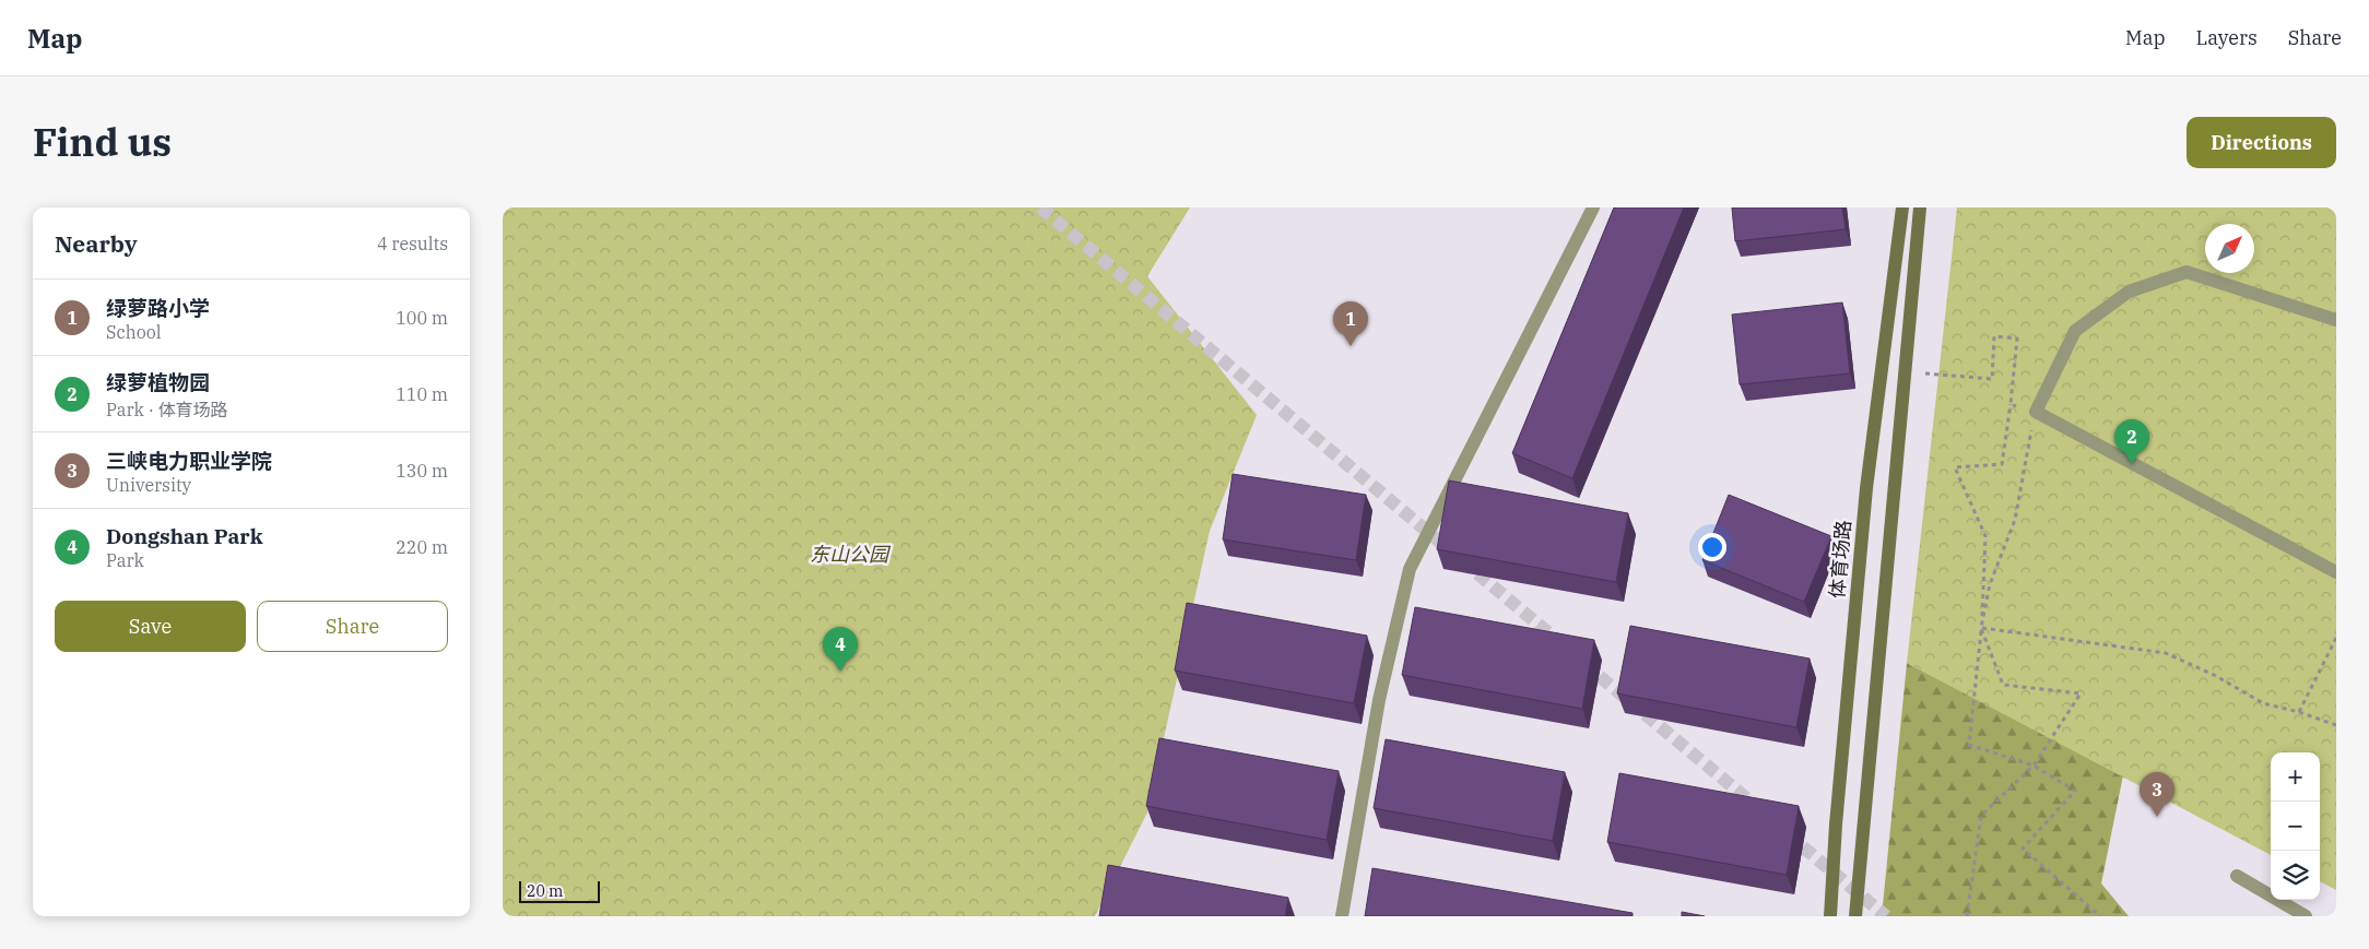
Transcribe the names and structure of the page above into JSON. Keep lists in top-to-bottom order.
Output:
{
  "streets": {
    "main road": ["体育场路"]
  },
  "parks": ["东山公园"],
  "scale_bar": "20 m",
  "north": "top right",
  "page": {
    "header": "Map",
    "nav": ["Map", "Layers", "Share"],
    "title": "Find us",
    "buttons": [
      "Directions",
      ["Save", "Share"]
    ],
    "heading": ["Nearby", "4 results"],
    "list": [
      {
        "mark": "1",
        "name": "绿萝路小学",
        "note": "School",
        "value": "100 m"
      },
      {
        "mark": "2",
        "name": "绿萝植物园",
        "note": "Park · 体育场路",
        "value": "110 m"
      },
      {
        "mark": "3",
        "name": "三峡电力职业学院",
        "note": "University",
        "value": "130 m"
      },
      {
        "mark": "4",
        "name": "Dongshan Park",
        "note": "Park",
        "value": "220 m"
      }
    ],
    "pins": [
      "1",
      "2",
      "4",
      "3"
    ],
    "map_buttons": ["+", "−"],
    "scale": "20 m"
  }
}
